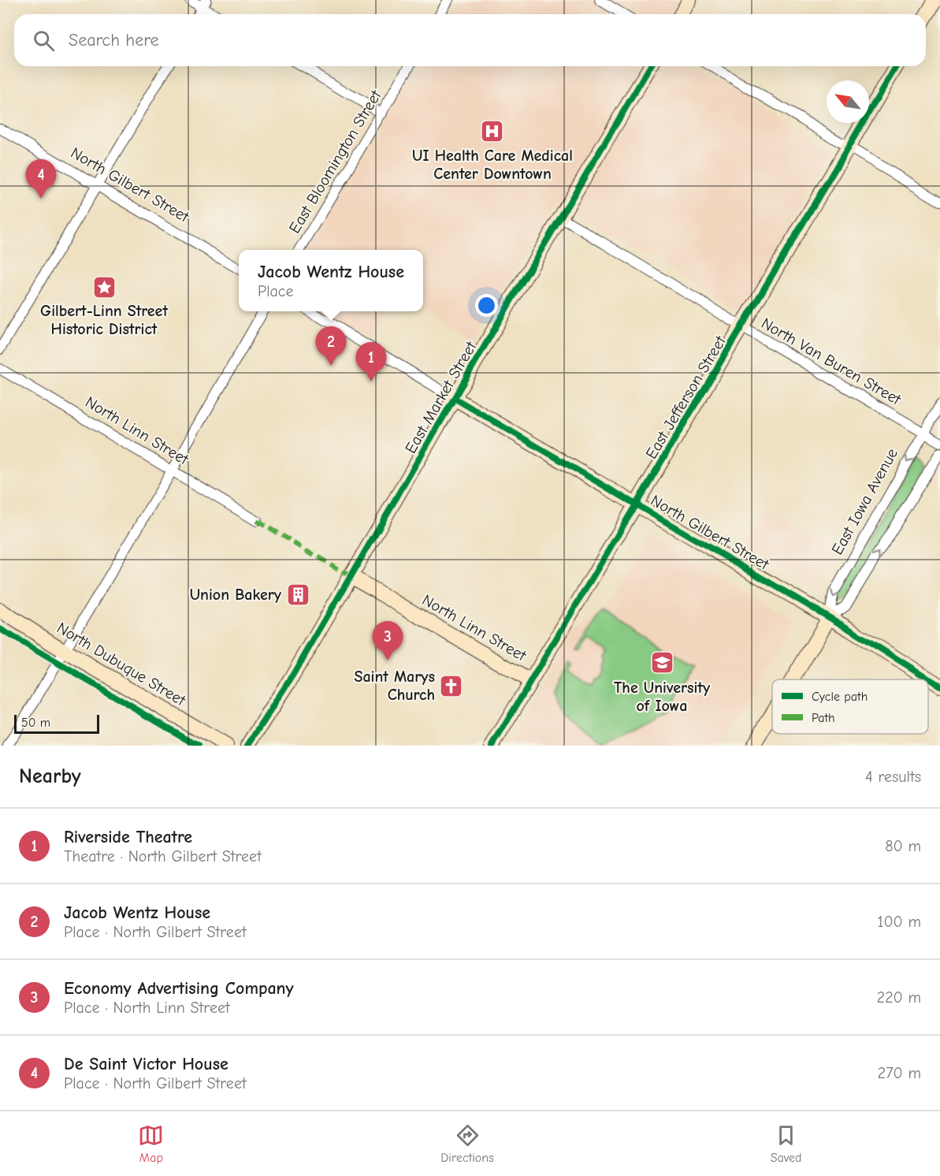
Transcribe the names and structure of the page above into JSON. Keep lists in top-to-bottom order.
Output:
{
  "streets": {
    "main road": [
      "North Gilbert Street",
      "East Market Street",
      "East Jefferson Street",
      "North Linn Street",
      "East Iowa Avenue",
      "North Dubuque Street"
    ],
    "street": ["East Bloomington Street", "North Van Buren Street"]
  },
  "crossings": [
    ["North Gilbert Street", "East Market Street"],
    ["North Gilbert Street", "East Jefferson Street"],
    ["North Gilbert Street", "East Iowa Avenue"],
    ["North Van Buren Street", "East Market Street"],
    ["North Van Buren Street", "East Jefferson Street"],
    ["North Van Buren Street", "East Iowa Avenue"],
    ["East Market Street", "North Linn Street"],
    ["East Jefferson Street", "North Linn Street"]
  ],
  "places": {
    "hospital": ["UI Health Care Medical Center Downtown"],
    "place": ["Gilbert-Linn Street Historic District"],
    "building": ["Union Bakery"],
    "school or university": ["The University of Iowa"],
    "church": ["Saint Marys Church"]
  },
  "legend": ["Cycle path", "Path"],
  "scale_bar": "50 m",
  "north": "top left",
  "page": {
    "search": "Search here",
    "pins": [
      "4",
      "2",
      "1",
      "3"
    ],
    "popup": ["Jacob Wentz House", "Place"],
    "scale": "50 m",
    "heading": ["Nearby", "4 results"],
    "list": [
      {
        "mark": "1",
        "name": "Riverside Theatre",
        "note": "Theatre · North Gilbert Street",
        "value": "80 m"
      },
      {
        "mark": "2",
        "name": "Jacob Wentz House",
        "note": "Place · North Gilbert Street",
        "value": "100 m"
      },
      {
        "mark": "3",
        "name": "Economy Advertising Company",
        "note": "Place · North Linn Street",
        "value": "220 m"
      },
      {
        "mark": "4",
        "name": "De Saint Victor House",
        "note": "Place · North Gilbert Street",
        "value": "270 m"
      }
    ],
    "nav": ["Map", "Directions", "Saved"]
  }
}
